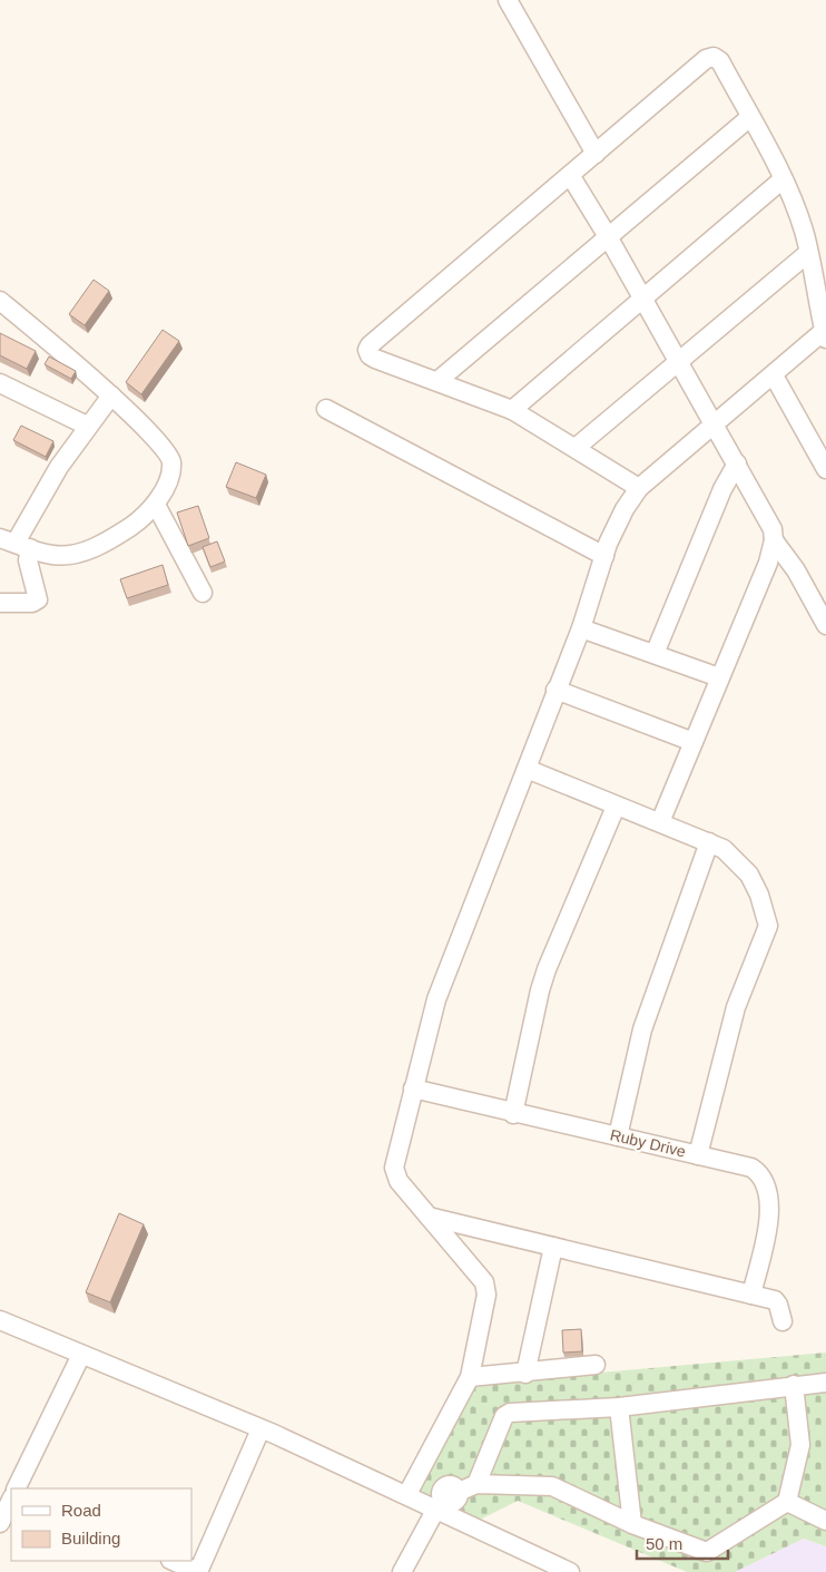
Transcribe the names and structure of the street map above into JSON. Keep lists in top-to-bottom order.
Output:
{
  "streets": {
    "street": ["Ruby Drive"]
  },
  "legend": ["Road", "Building"],
  "scale_bar": "50 m"
}
